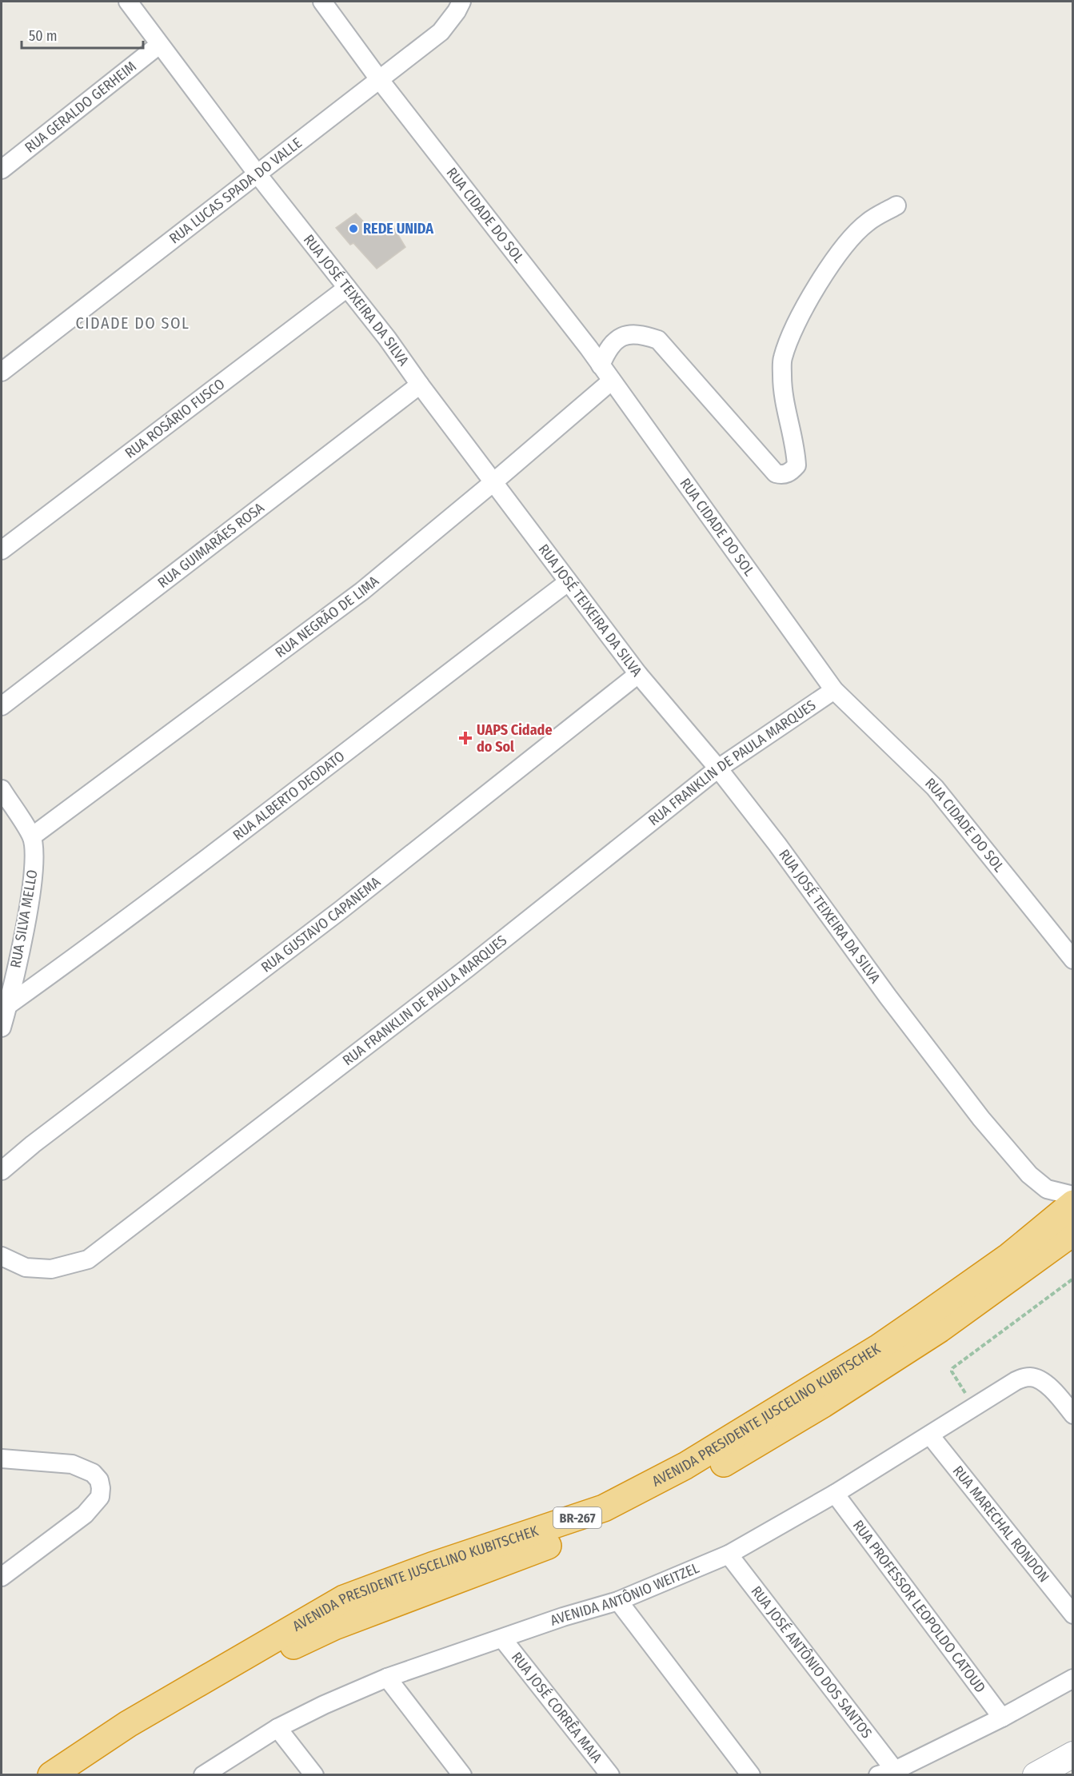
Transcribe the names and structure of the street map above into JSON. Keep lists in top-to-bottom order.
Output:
{
  "streets": {
    "highway": ["AVENIDA PRESIDENTE JUSCELINO KUBITSCHEK", "BR-267"],
    "street": [
      "RUA GERALDO GERHEIM",
      "RUA LUCAS SPADA DO VALLE",
      "RUA CIDADE DO SOL",
      "RUA JOSÉ TEIXEIRA DA SILVA",
      "RUA ROSÁRIO FUSCO",
      "RUA GUIMARÃES ROSA",
      "RUA NEGRÃO DE LIMA",
      "RUA FRANKLIN DE PAULA MARQUES",
      "RUA ALBERTO DEODATO",
      "RUA SILVA MELLO",
      "RUA GUSTAVO CAPANEMA",
      "RUA MARECHAL RONDON",
      "AVENIDA ANTÔNIO WEITZEL",
      "RUA PROFESSOR LEOPOLDO CATOUD",
      "RUA JOSÉ ANTÔNIO DOS SANTOS",
      "RUA JOSÉ CORRÊA MAIA"
    ]
  },
  "crossings": [
    ["RUA GERALDO GERHEIM", "RUA JOSÉ TEIXEIRA DA SILVA"],
    ["RUA LUCAS SPADA DO VALLE", "RUA CIDADE DO SOL"],
    ["RUA LUCAS SPADA DO VALLE", "RUA JOSÉ TEIXEIRA DA SILVA"],
    ["RUA CIDADE DO SOL", "RUA NEGRÃO DE LIMA"],
    ["RUA CIDADE DO SOL", "RUA FRANKLIN DE PAULA MARQUES"],
    ["RUA JOSÉ TEIXEIRA DA SILVA", "RUA ROSÁRIO FUSCO"],
    ["RUA JOSÉ TEIXEIRA DA SILVA", "RUA GUIMARÃES ROSA"],
    ["RUA JOSÉ TEIXEIRA DA SILVA", "RUA NEGRÃO DE LIMA"],
    ["RUA JOSÉ TEIXEIRA DA SILVA", "RUA FRANKLIN DE PAULA MARQUES"],
    ["RUA JOSÉ TEIXEIRA DA SILVA", "RUA ALBERTO DEODATO"],
    ["RUA JOSÉ TEIXEIRA DA SILVA", "RUA GUSTAVO CAPANEMA"],
    ["RUA NEGRÃO DE LIMA", "RUA SILVA MELLO"],
    ["RUA ALBERTO DEODATO", "RUA SILVA MELLO"],
    ["RUA MARECHAL RONDON", "AVENIDA ANTÔNIO WEITZEL"],
    ["AVENIDA ANTÔNIO WEITZEL", "RUA PROFESSOR LEOPOLDO CATOUD"],
    ["AVENIDA ANTÔNIO WEITZEL", "RUA JOSÉ ANTÔNIO DOS SANTOS"],
    ["AVENIDA ANTÔNIO WEITZEL", "RUA JOSÉ CORRÊA MAIA"]
  ],
  "districts": ["CIDADE DO SOL"],
  "places": {
    "other": ["REDE UNIDA"],
    "health": ["UAPS Cidade do Sol"]
  },
  "scale_bar": "50 m"
}
